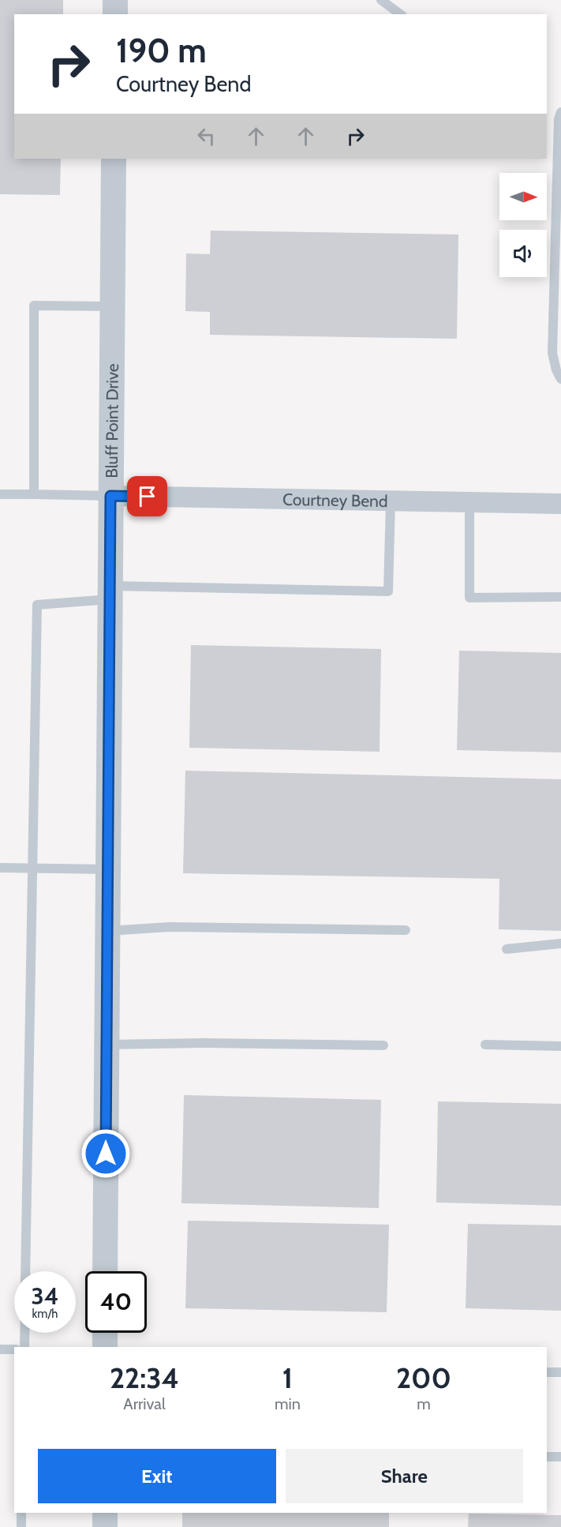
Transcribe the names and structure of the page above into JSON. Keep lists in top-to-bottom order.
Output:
{
  "streets": {
    "street": ["Bluff Point Drive", "Courtney Bend"]
  },
  "crossings": [
    ["Bluff Point Drive", "Courtney Bend"]
  ],
  "north": "right",
  "page": {
    "turn": ["190 m", "Courtney Bend"],
    "speed": "34 km/h",
    "limit": "40",
    "eta": [
      "22:34",
      "Arrival",
      "1",
      "min",
      "200",
      "m"
    ],
    "buttons": ["Exit", "Share"]
  }
}
